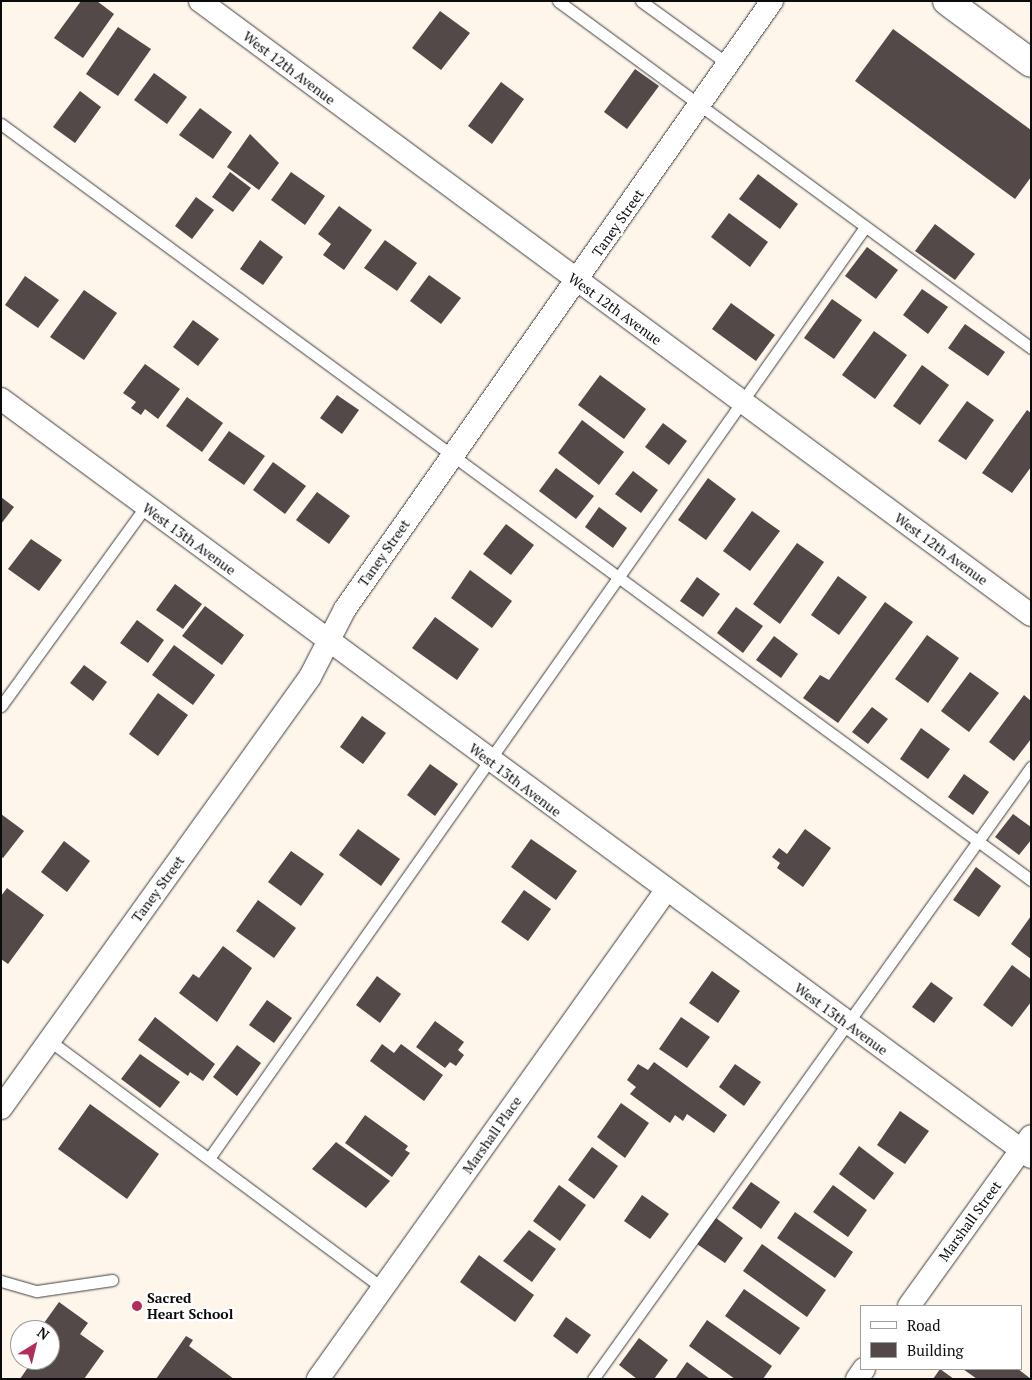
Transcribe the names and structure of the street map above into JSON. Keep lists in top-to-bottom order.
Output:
{
  "streets": {
    "street": [
      "West 12th Avenue",
      "Taney Street",
      "West 13th Avenue",
      "Marshall Place",
      "Marshall Street"
    ]
  },
  "crossings": [
    ["West 12th Avenue", "Taney Street"],
    ["Taney Street", "West 13th Avenue"],
    ["West 13th Avenue", "Marshall Place"],
    ["West 13th Avenue", "Marshall Street"]
  ],
  "places": ["Sacred Heart School"],
  "legend": ["Road", "Building"],
  "north": "top right"
}
